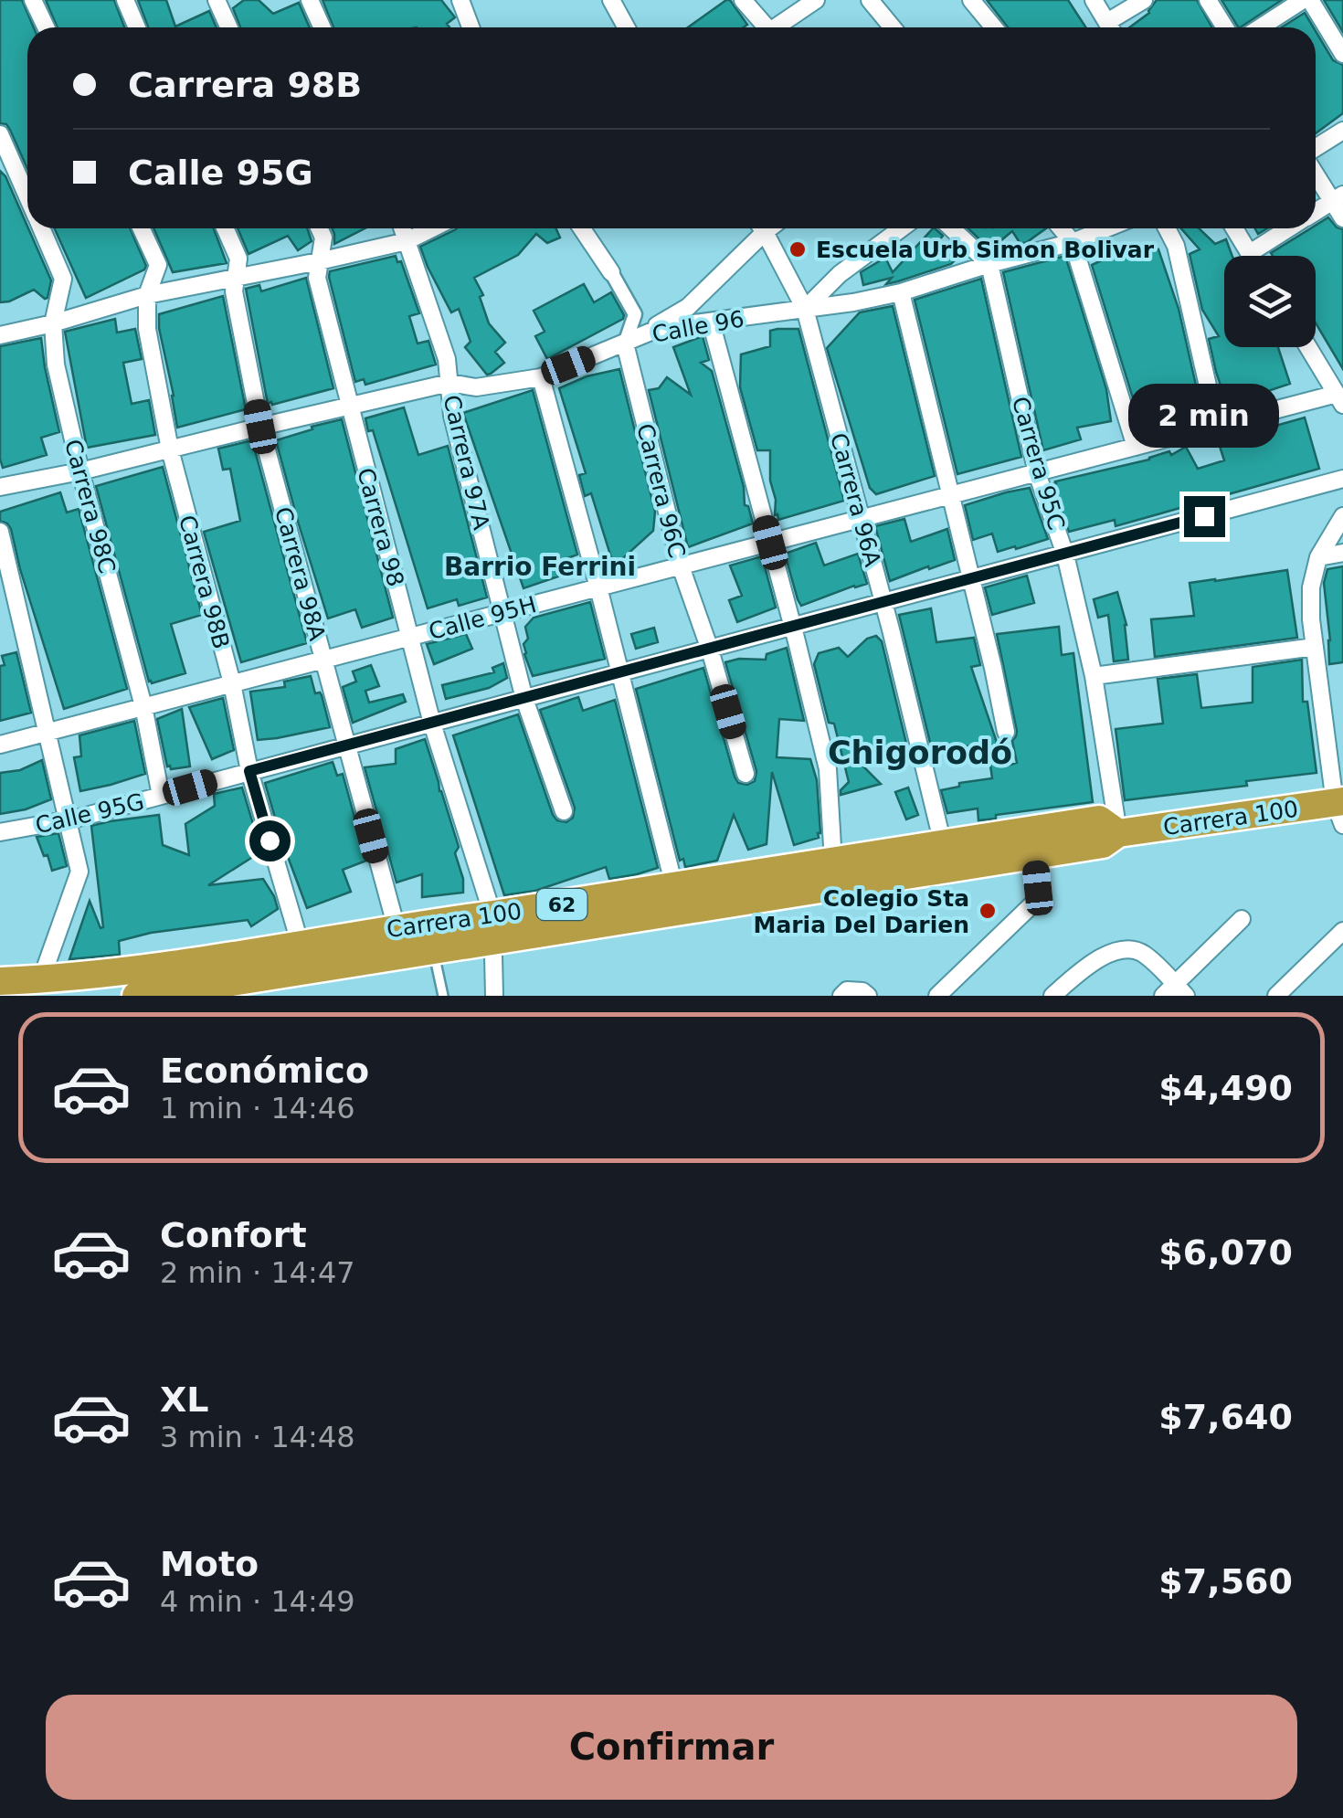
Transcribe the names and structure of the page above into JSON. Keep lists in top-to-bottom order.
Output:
{
  "streets": {
    "highway": ["Carrera 100", "62"],
    "street": [
      "Calle 96",
      "Carrera 97A",
      "Carrera 95C",
      "Carrera 96C",
      "Carrera 96A",
      "Carrera 98C",
      "Carrera 98",
      "Carrera 98A",
      "Carrera 98B",
      "Calle 95H",
      "Calle 95G"
    ]
  },
  "crossings": [
    ["Calle 96", "Carrera 97A"],
    ["Calle 96", "Carrera 95C"],
    ["Calle 96", "Carrera 96C"],
    ["Calle 96", "Carrera 96A"],
    ["Calle 96", "Carrera 98C"],
    ["Calle 96", "Carrera 98"],
    ["Calle 96", "Carrera 98A"],
    ["Calle 96", "Carrera 98B"],
    ["Carrera 97A", "Calle 95H"],
    ["Carrera 97A", "Calle 95G"],
    ["Carrera 95C", "Calle 95H"],
    ["Carrera 95C", "Calle 95G"],
    ["Carrera 95C", "Carrera 100"],
    ["Carrera 96C", "Calle 95H"],
    ["Carrera 96C", "Calle 95G"],
    ["Carrera 96A", "Calle 95H"],
    ["Carrera 96A", "Calle 95G"],
    ["Carrera 96A", "Carrera 100"],
    ["Carrera 98C", "Calle 95H"],
    ["Carrera 98C", "Calle 95G"],
    ["Carrera 98", "Calle 95H"],
    ["Carrera 98", "Calle 95G"],
    ["Carrera 98", "Carrera 100"],
    ["Carrera 98A", "Calle 95H"],
    ["Carrera 98A", "Calle 95G"],
    ["Carrera 98A", "Carrera 100"],
    ["Carrera 98B", "Calle 95H"],
    ["Carrera 98B", "Calle 95G"],
    ["Carrera 98B", "Carrera 100"]
  ],
  "districts": ["Barrio Ferrini", "Chigorodó"],
  "places": ["Escuela Urb Simon Bolivar", "Colegio Sta Maria Del Darien"],
  "page": {
    "banner": ["Carrera 98B", "Calle 95G"],
    "bubble": "2 min",
    "list": [
      {
        "name": "Económico",
        "note": "1 min · 14:46",
        "value": "$4,490"
      },
      {
        "name": "Confort",
        "note": "2 min · 14:47",
        "value": "$6,070"
      },
      {
        "name": "XL",
        "note": "3 min · 14:48",
        "value": "$7,640"
      },
      {
        "name": "Moto",
        "note": "4 min · 14:49",
        "value": "$7,560"
      }
    ],
    "buttons": "Confirmar"
  }
}
